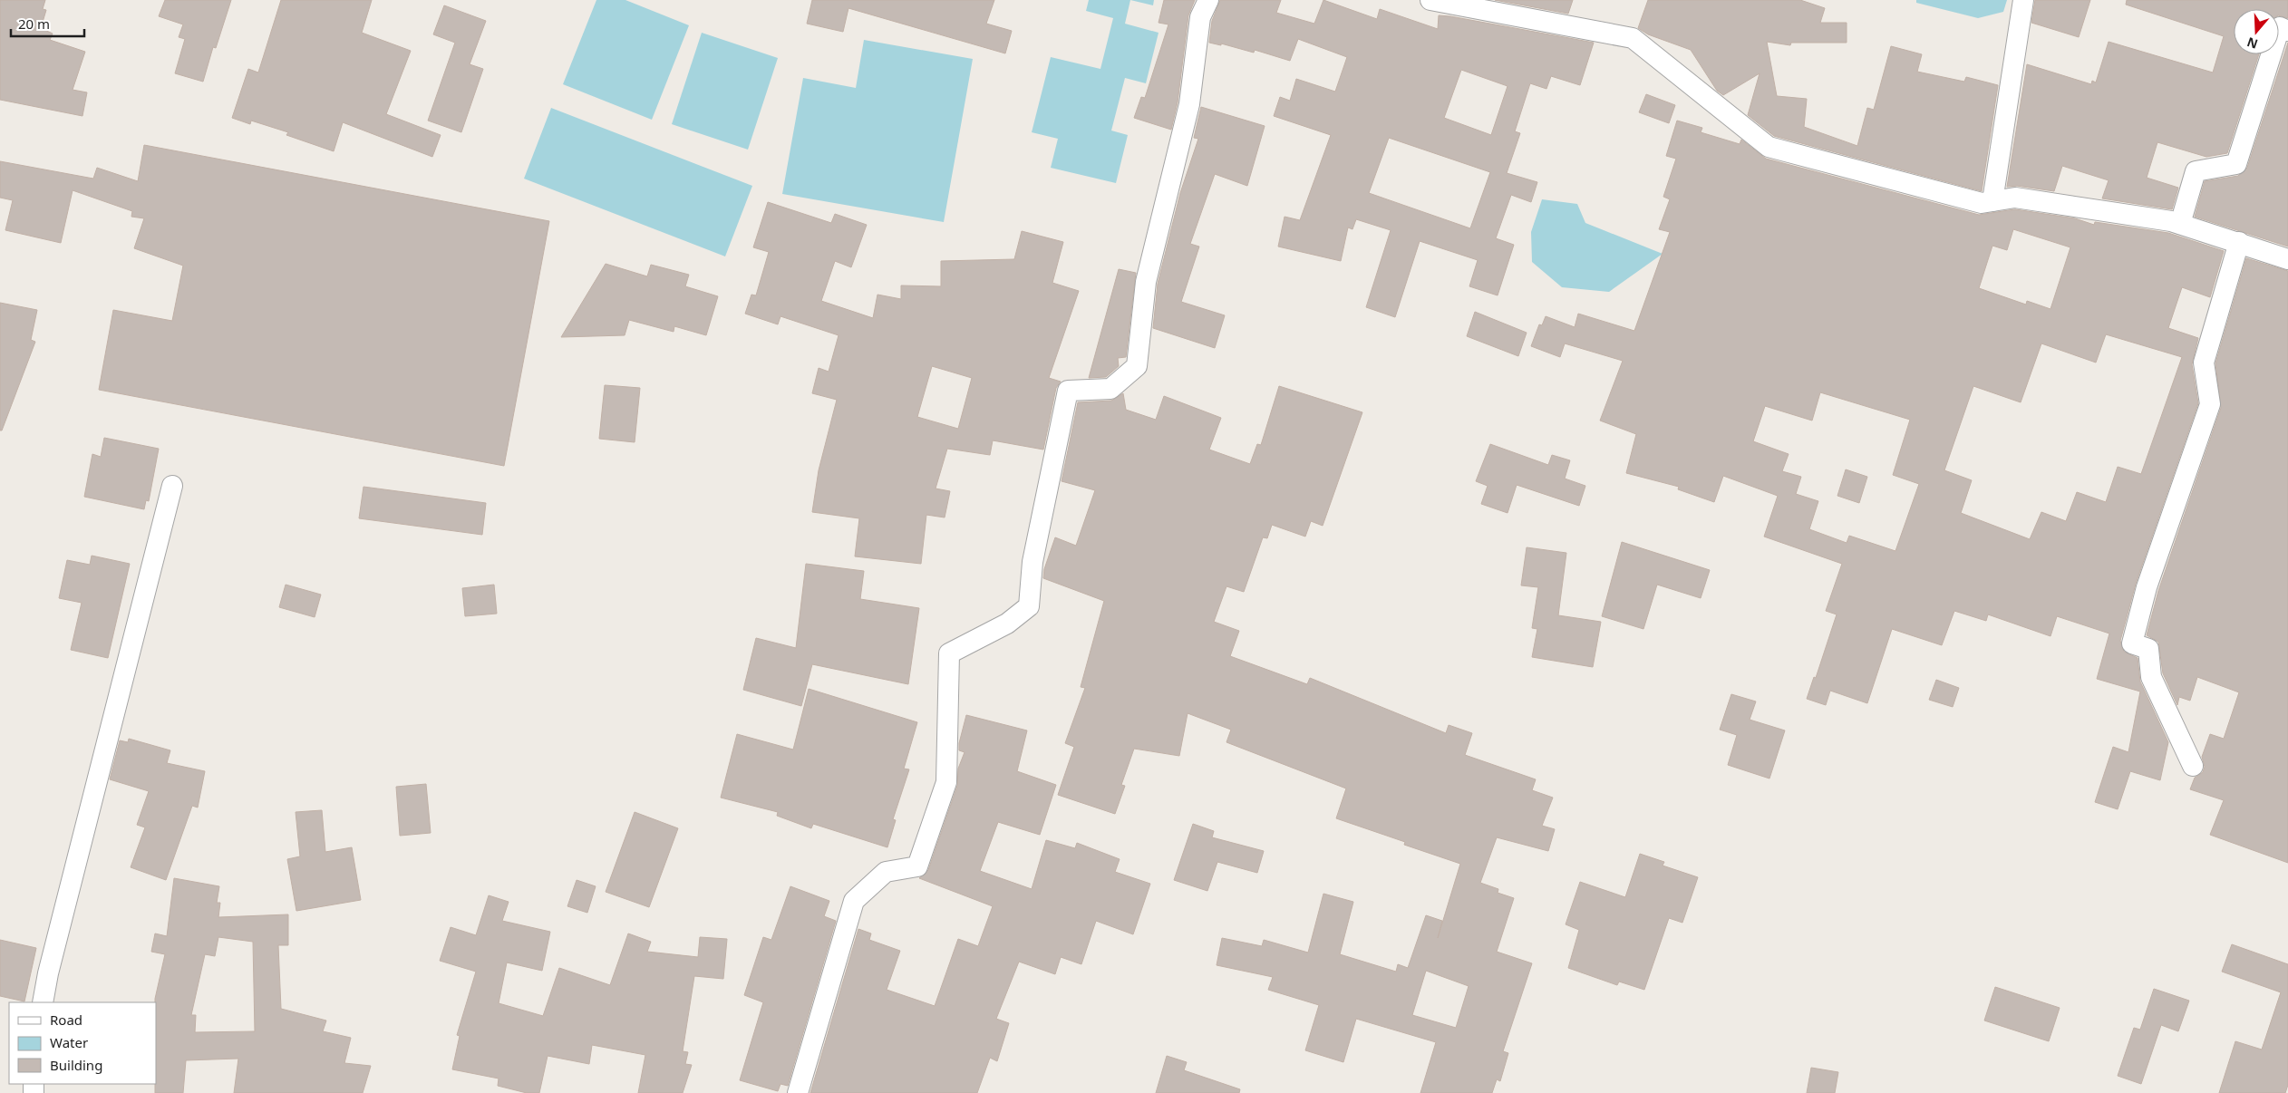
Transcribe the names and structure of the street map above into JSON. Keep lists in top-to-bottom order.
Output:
{
  "legend": ["Road", "Water", "Building"],
  "scale_bar": "20 m",
  "north": "bottom"
}
